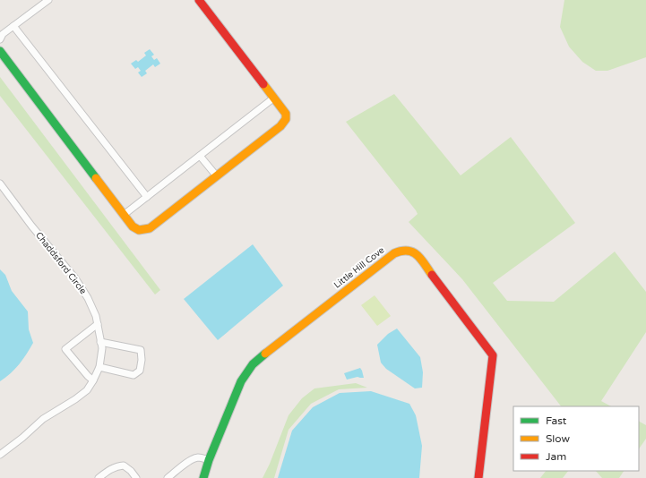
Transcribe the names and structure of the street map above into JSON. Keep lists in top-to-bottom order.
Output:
{
  "streets": {
    "street": ["Chaddsford Circle", "Little Hill Cove"]
  },
  "legend": ["Fast", "Slow", "Jam"]
}
